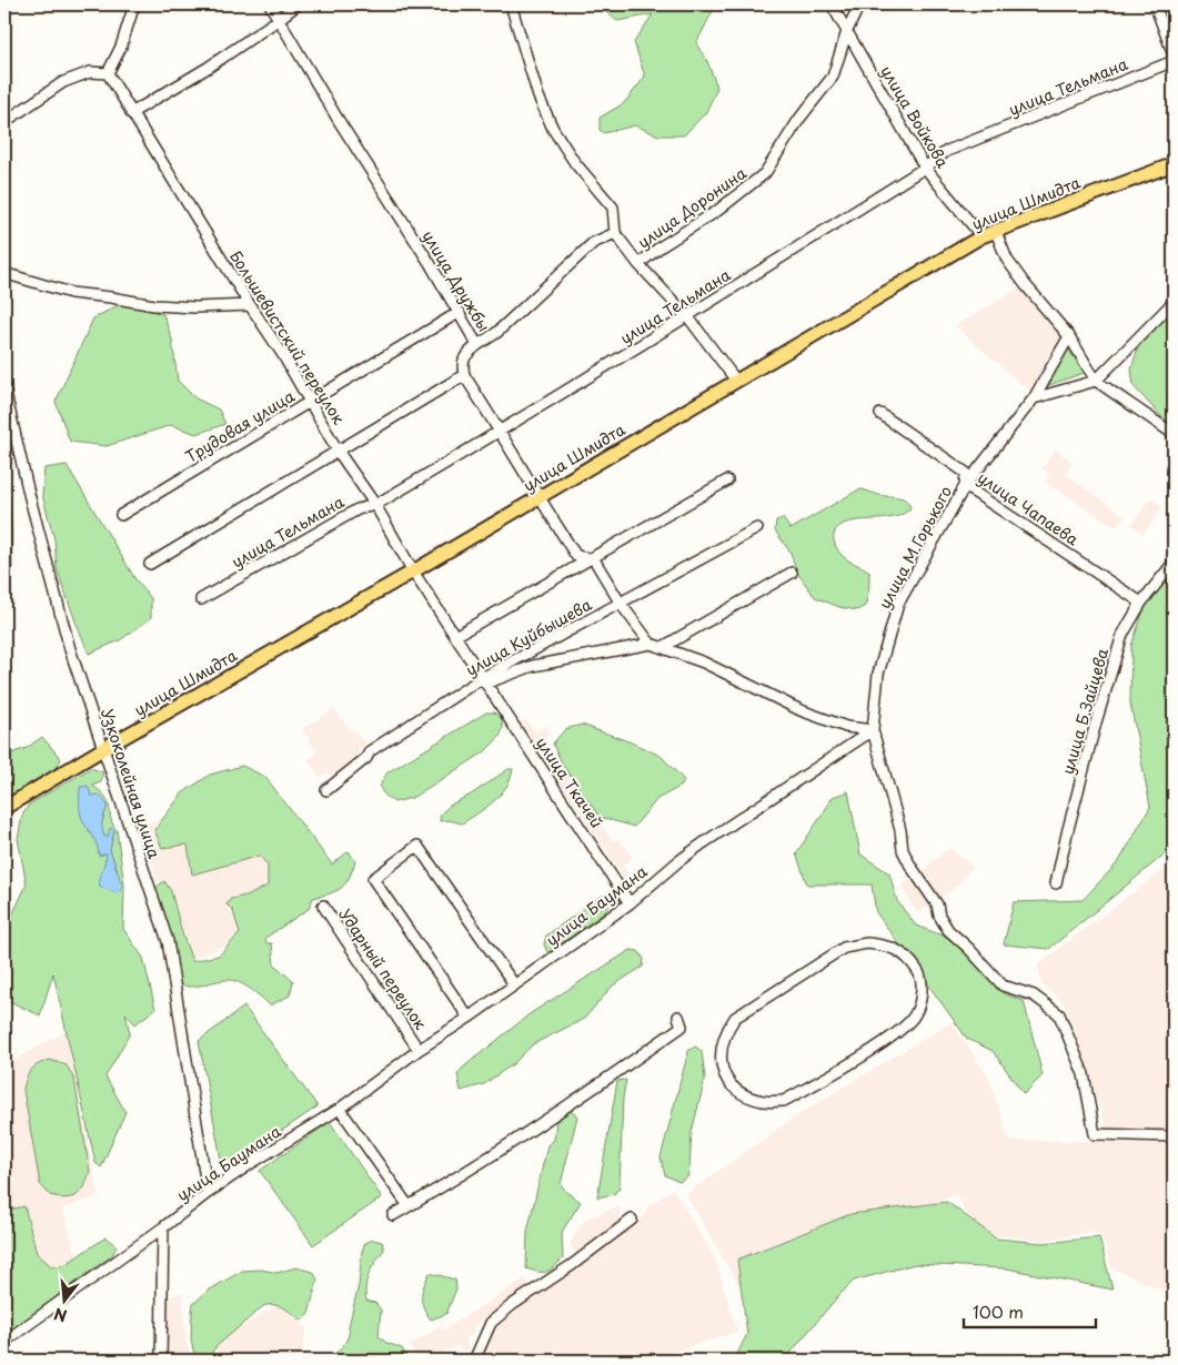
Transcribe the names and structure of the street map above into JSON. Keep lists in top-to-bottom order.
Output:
{
  "streets": {
    "main road": ["улица Шмидта"],
    "street": [
      "улица Тельмана",
      "улица Войкова",
      "улица Доронина",
      "улица Дружбы",
      "Большевистский переулок",
      "Трудовая улица",
      "улица Чапаева",
      "улица М.Горького",
      "улица Куйбышева",
      "улица Б.Зайцева",
      "улица Ткачей",
      "Узкоколейная улица",
      "улица Баумана",
      "Ударный переулок"
    ]
  },
  "crossings": [
    ["улица Тельмана", "улица Войкова"],
    ["улица Тельмана", "Большевистский переулок"],
    ["улица Войкова", "улица Шмидта"],
    ["улица Войкова", "улица Доронина"],
    ["улица Шмидта", "Большевистский переулок"],
    ["улица Шмидта", "Узкоколейная улица"],
    ["улица Дружбы", "Трудовая улица"],
    ["Большевистский переулок", "Трудовая улица"],
    ["Большевистский переулок", "улица Куйбышева"],
    ["Большевистский переулок", "улица Ткачей"],
    ["улица Чапаева", "улица М.Горького"],
    ["улица Чапаева", "улица Б.Зайцева"],
    ["улица М.Горького", "улица Баумана"],
    ["улица Куйбышева", "улица Ткачей"],
    ["улица Ткачей", "улица Баумана"],
    ["Узкоколейная улица", "улица Баумана"],
    ["улица Баумана", "Ударный переулок"]
  ],
  "scale_bar": "100 m",
  "north": "bottom"
}
